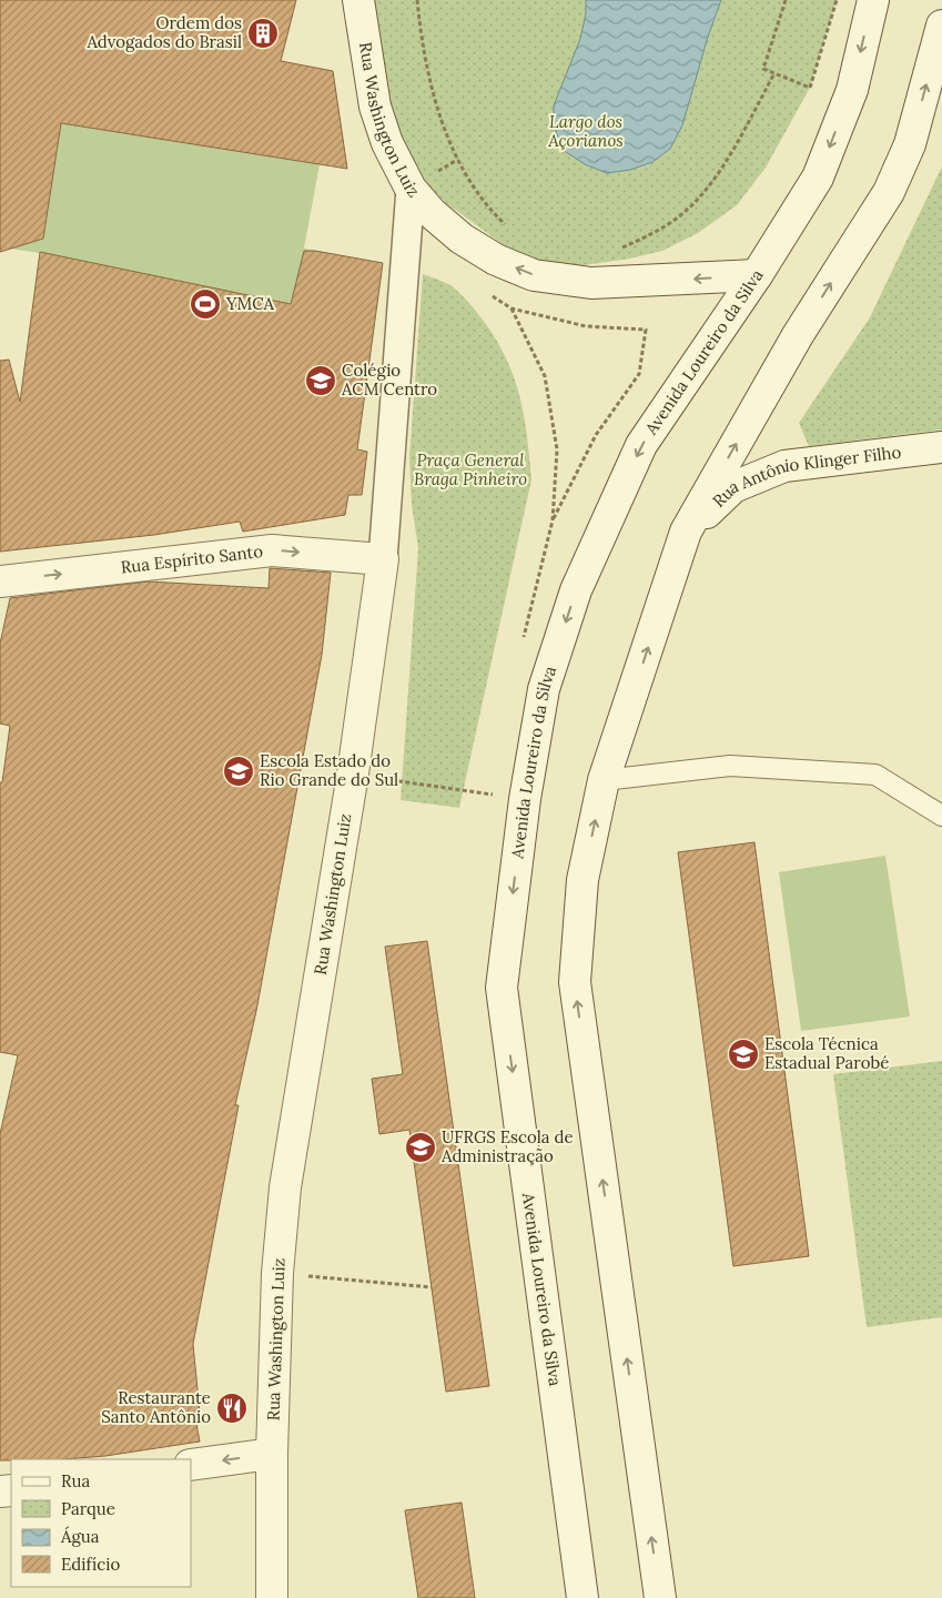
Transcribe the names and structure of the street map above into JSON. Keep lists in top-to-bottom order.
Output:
{
  "streets": {
    "main road": [
      "Rua Washington Luiz",
      "Avenida Loureiro da Silva",
      "Rua Antônio Klinger Filho",
      "Rua Espírito Santo"
    ]
  },
  "crossings": [
    ["Rua Washington Luiz", "Rua Espírito Santo"]
  ],
  "one_way": ["Rua Espírito Santo"],
  "parks": ["Largo dos Açorianos", "Praça General Braga Pinheiro"],
  "places": {
    "building": ["Ordem dos Advogados do Brasil"],
    "sports": ["YMCA"],
    "school or university": [
      "Colégio ACM Centro",
      "Escola Estado do Rio Grande do Sul",
      "Escola Técnica Estadual Parobé",
      "UFRGS Escola de Administração"
    ],
    "restaurant": ["Restaurante Santo Antônio"]
  },
  "legend": [
    "Rua",
    "Parque",
    "Água",
    "Edifício"
  ]
}
